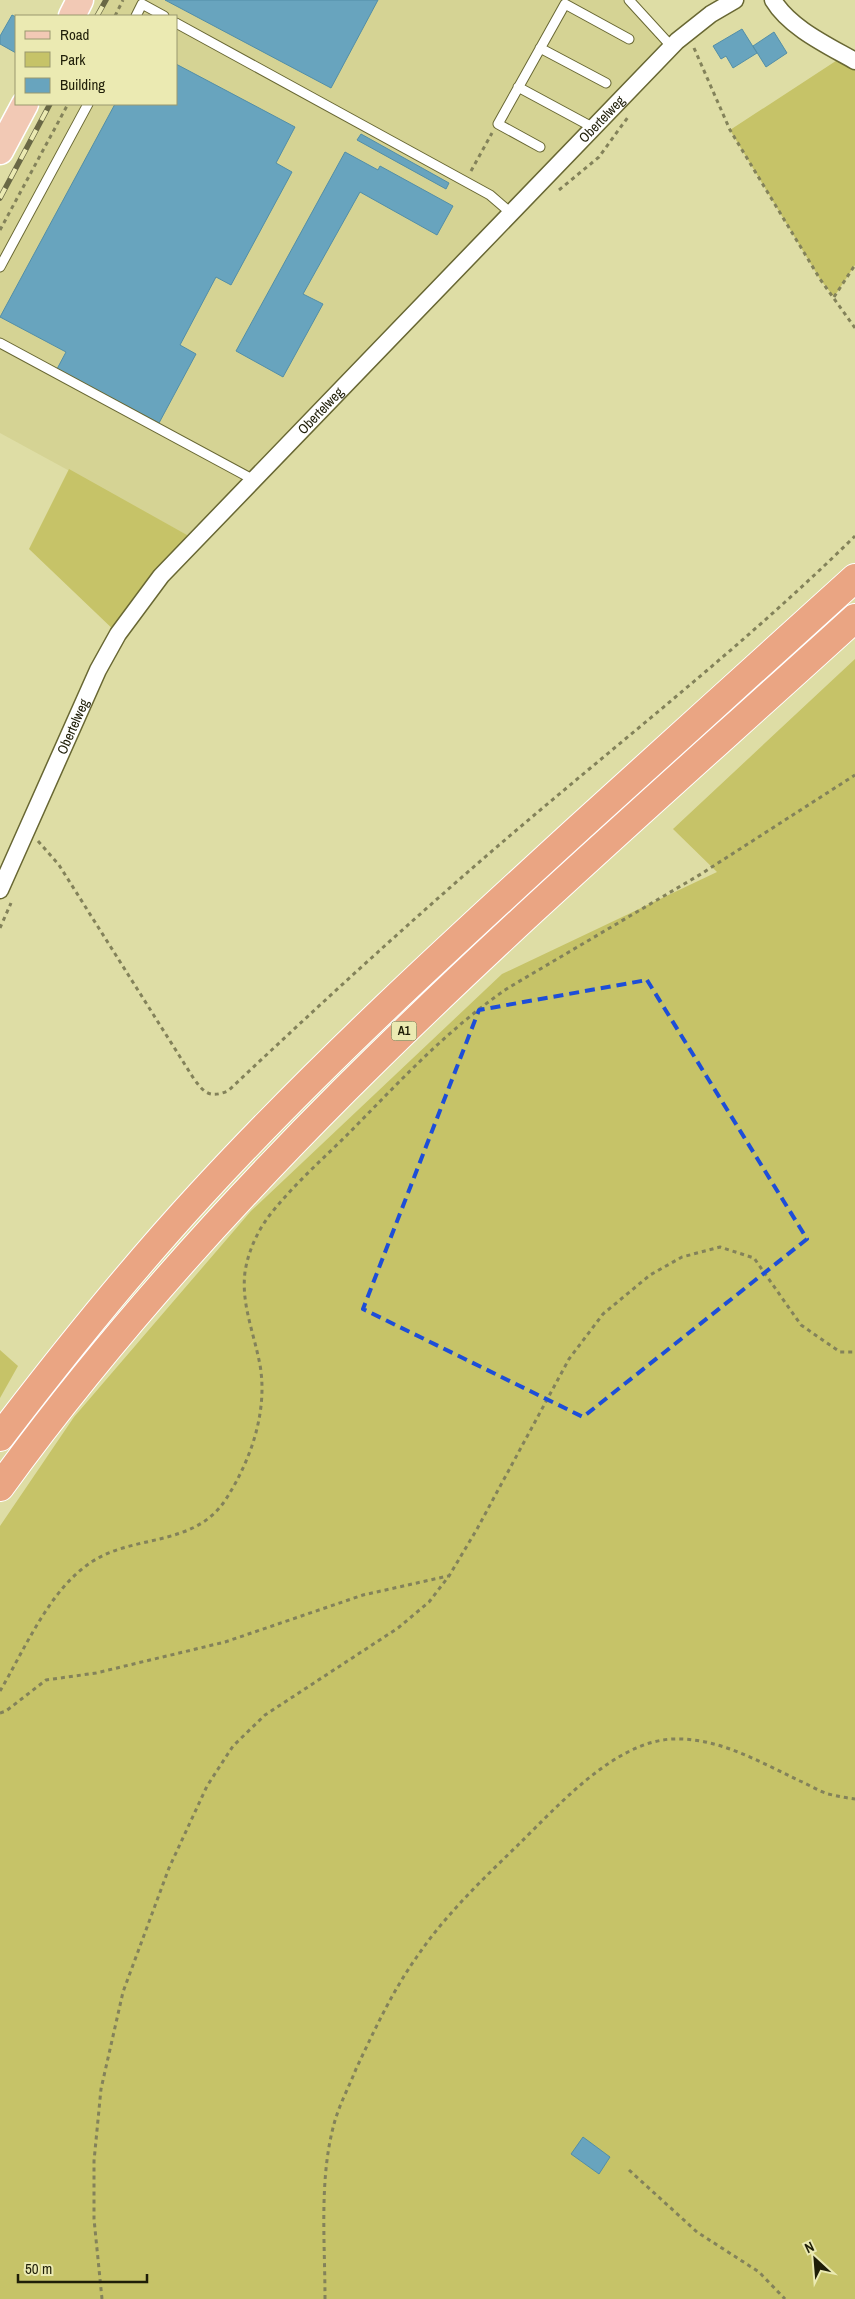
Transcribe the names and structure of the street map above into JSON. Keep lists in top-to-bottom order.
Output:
{
  "streets": {
    "highway": ["A1"],
    "street": ["Obertelweg"]
  },
  "legend": ["Road", "Park", "Building"],
  "scale_bar": "50 m",
  "north": "top left"
}
